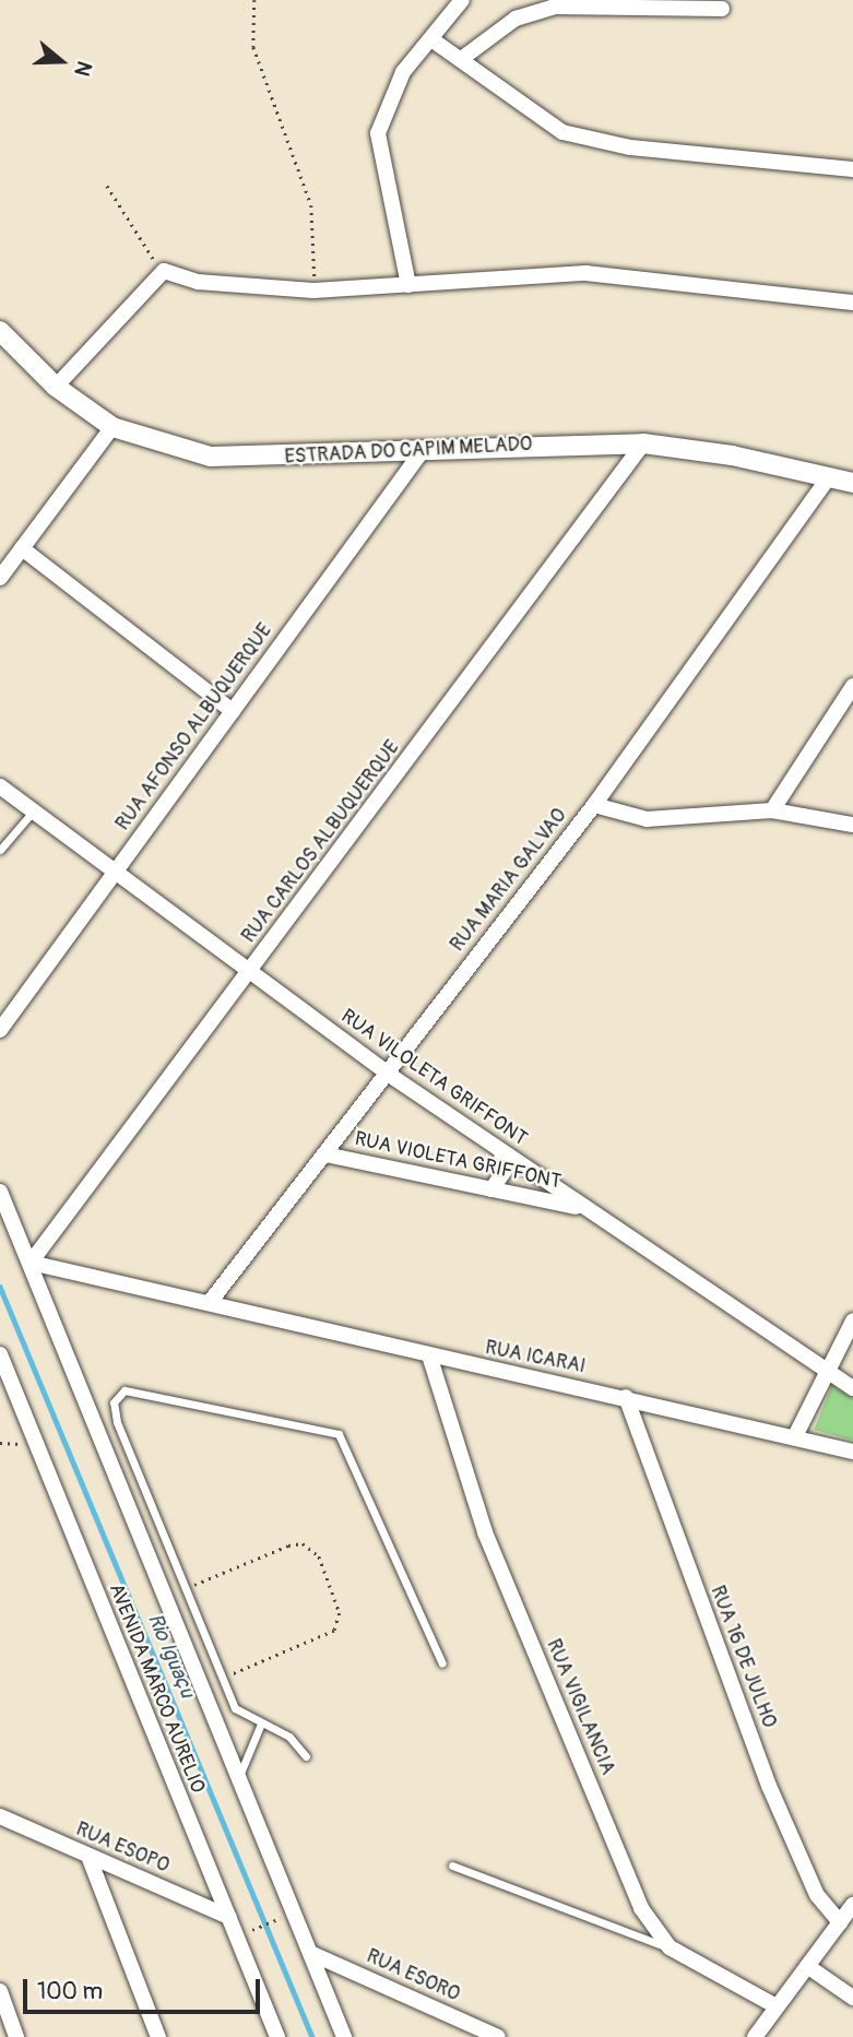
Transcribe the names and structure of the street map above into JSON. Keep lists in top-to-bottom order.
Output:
{
  "streets": {
    "street": [
      "ESTRADA DO CAPIM MELADO",
      "RUA AFONSO ALBUQUERQUE",
      "RUA CARLOS ALBUQUERQUE",
      "RUA MARIA GALVAO",
      "RUA VILOLETA GRIFFONT",
      "RUA VIOLETA GRIFFONT",
      "RUA ICARAI",
      "RUA 16 DE JULHO",
      "AVENIDA MARCO AURELIO",
      "RUA VIGILANCIA",
      "RUA ESOPO",
      "RUA ESORO"
    ]
  },
  "crossings": [
    ["ESTRADA DO CAPIM MELADO", "RUA AFONSO ALBUQUERQUE"],
    ["ESTRADA DO CAPIM MELADO", "RUA CARLOS ALBUQUERQUE"],
    ["ESTRADA DO CAPIM MELADO", "RUA MARIA GALVAO"],
    ["RUA AFONSO ALBUQUERQUE", "RUA VILOLETA GRIFFONT"],
    ["RUA CARLOS ALBUQUERQUE", "RUA VILOLETA GRIFFONT"],
    ["RUA CARLOS ALBUQUERQUE", "RUA ICARAI"],
    ["RUA MARIA GALVAO", "RUA VILOLETA GRIFFONT"],
    ["RUA MARIA GALVAO", "RUA VIOLETA GRIFFONT"],
    ["RUA MARIA GALVAO", "RUA ICARAI"],
    ["RUA VILOLETA GRIFFONT", "RUA VIOLETA GRIFFONT"],
    ["RUA ICARAI", "RUA 16 DE JULHO"],
    ["RUA ICARAI", "RUA VIGILANCIA"],
    ["AVENIDA MARCO AURELIO", "RUA ESOPO"]
  ],
  "water": ["Rio Iguaçu"],
  "scale_bar": "100 m",
  "north": "right"
}
